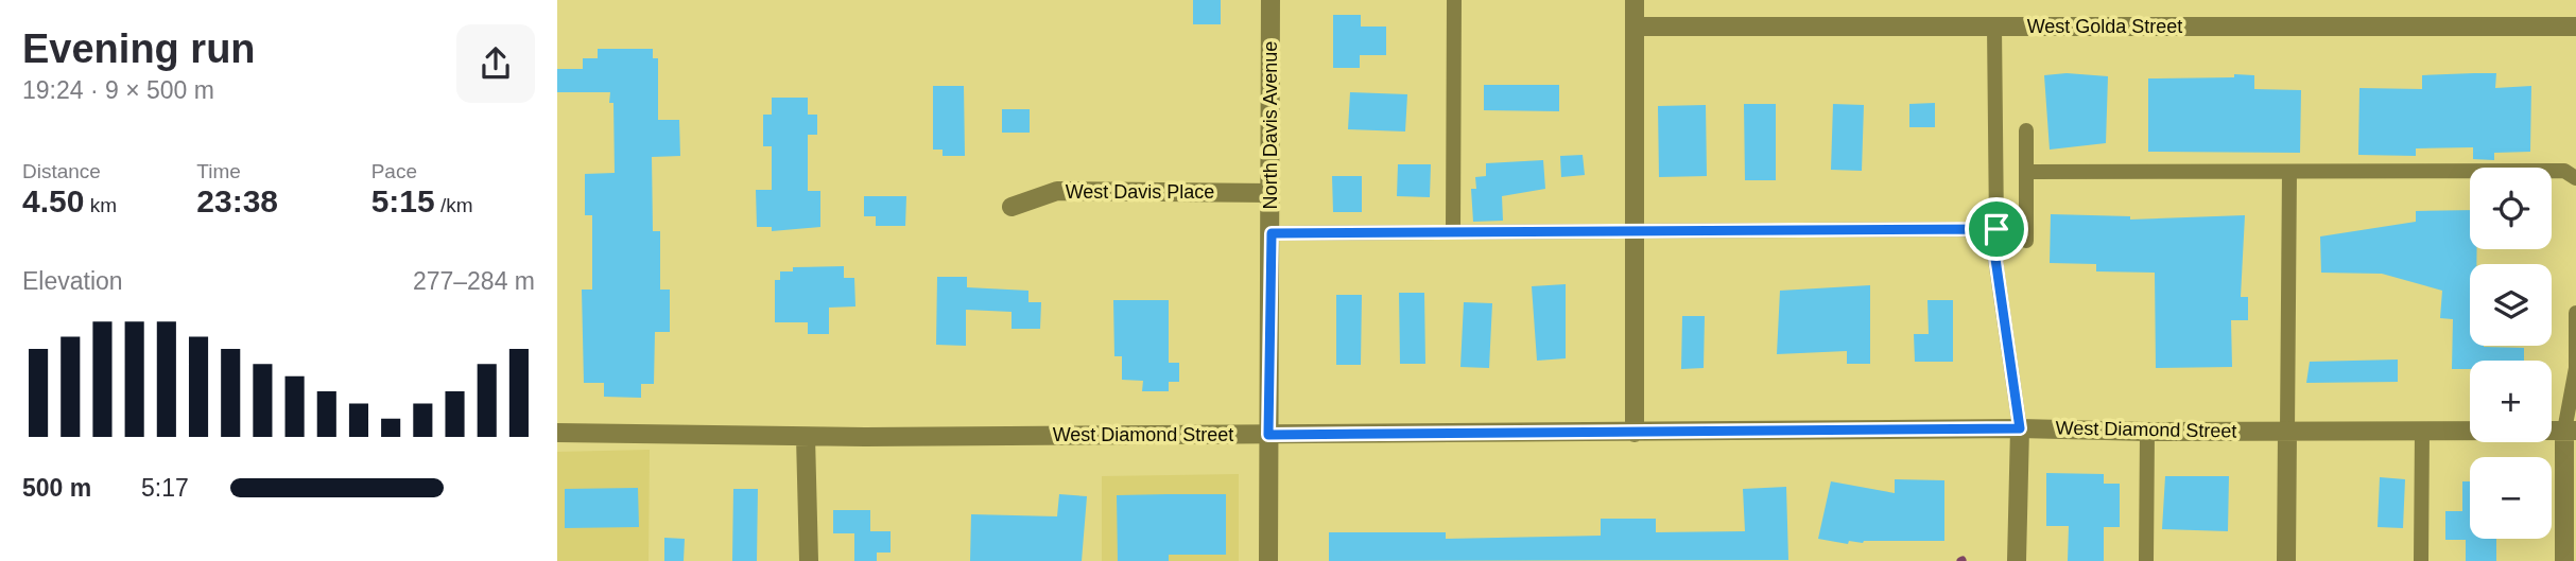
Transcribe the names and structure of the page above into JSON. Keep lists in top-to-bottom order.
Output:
{
  "streets": {
    "street": [
      "West Golda Street",
      "North Davis Avenue",
      "West Davis Place",
      "West Diamond Street"
    ]
  },
  "crossings": [
    ["North Davis Avenue", "West Davis Place"],
    ["North Davis Avenue", "West Diamond Street"]
  ],
  "page": {
    "heading": ["Evening run", "19:24 · 9 × 500 m"],
    "stats": [
      ["Distance", "4.50 km"],
      ["Time", "23:38"],
      ["Pace", "5:15 /km"]
    ],
    "map_buttons": ["+", "−"],
    "chart": ["Elevation", "277–284 m"],
    "list": [
      {
        "name": "500 m",
        "note": "5:17"
      }
    ]
  }
}
